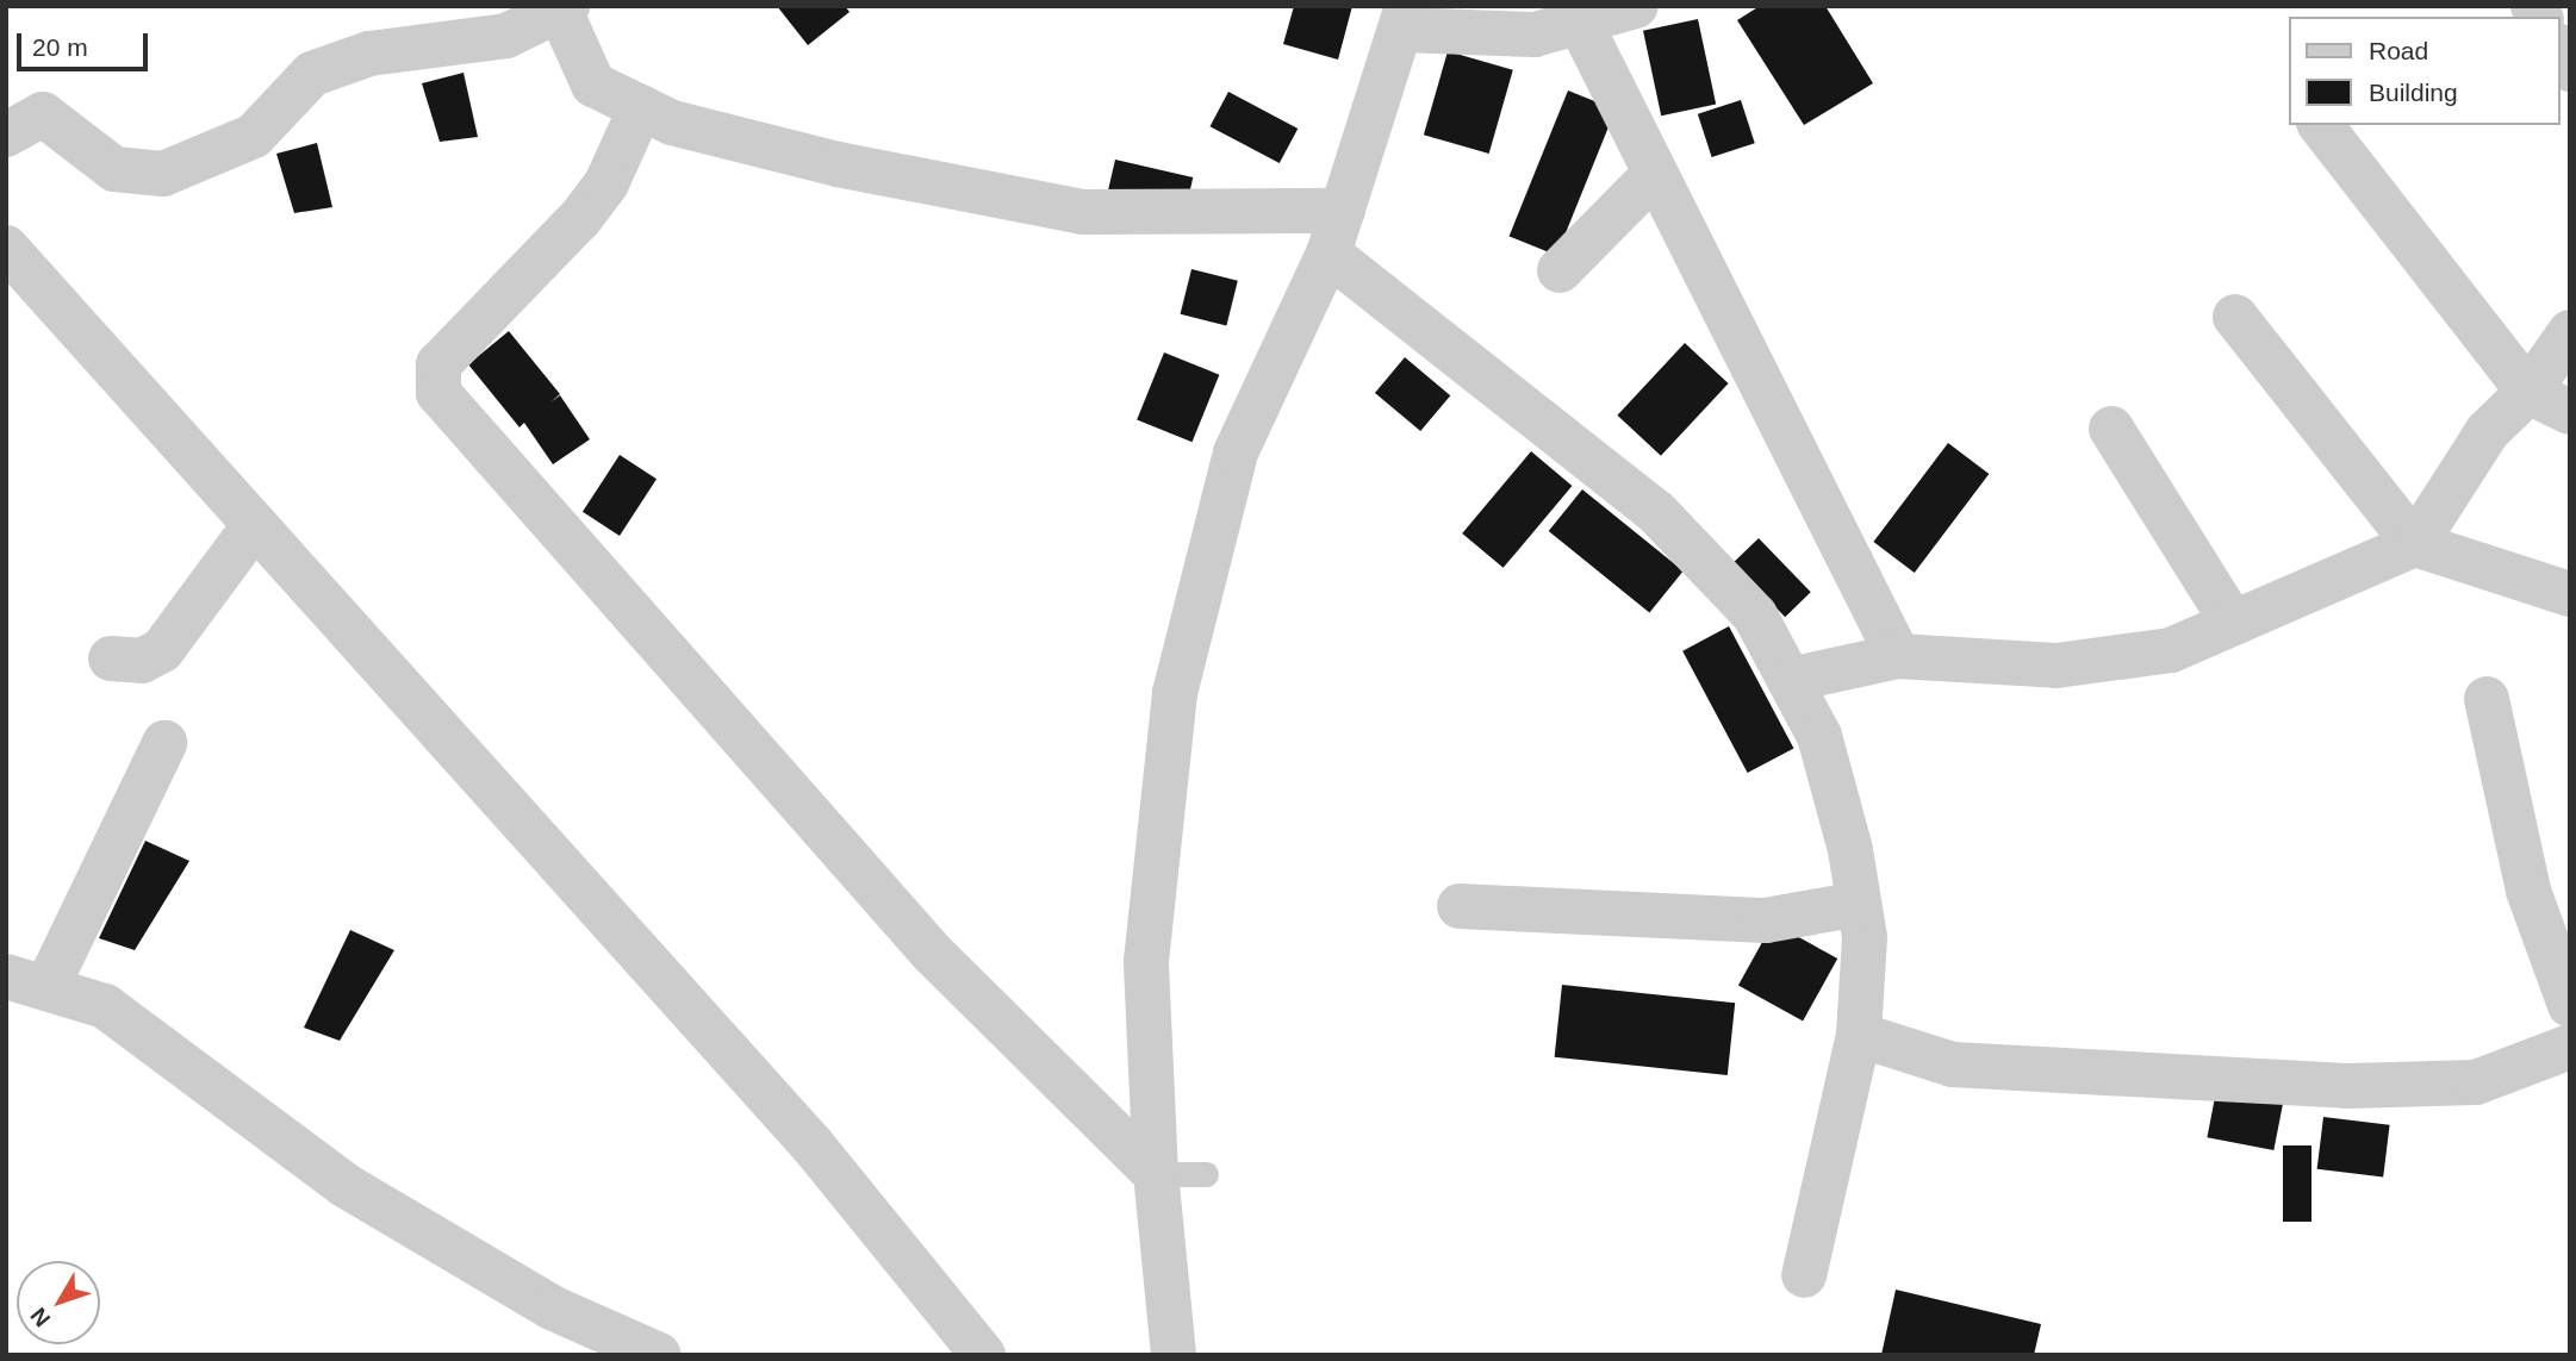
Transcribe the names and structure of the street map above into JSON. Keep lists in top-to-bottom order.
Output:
{
  "legend": ["Road", "Building"],
  "scale_bar": "20 m",
  "north": "bottom left"
}
